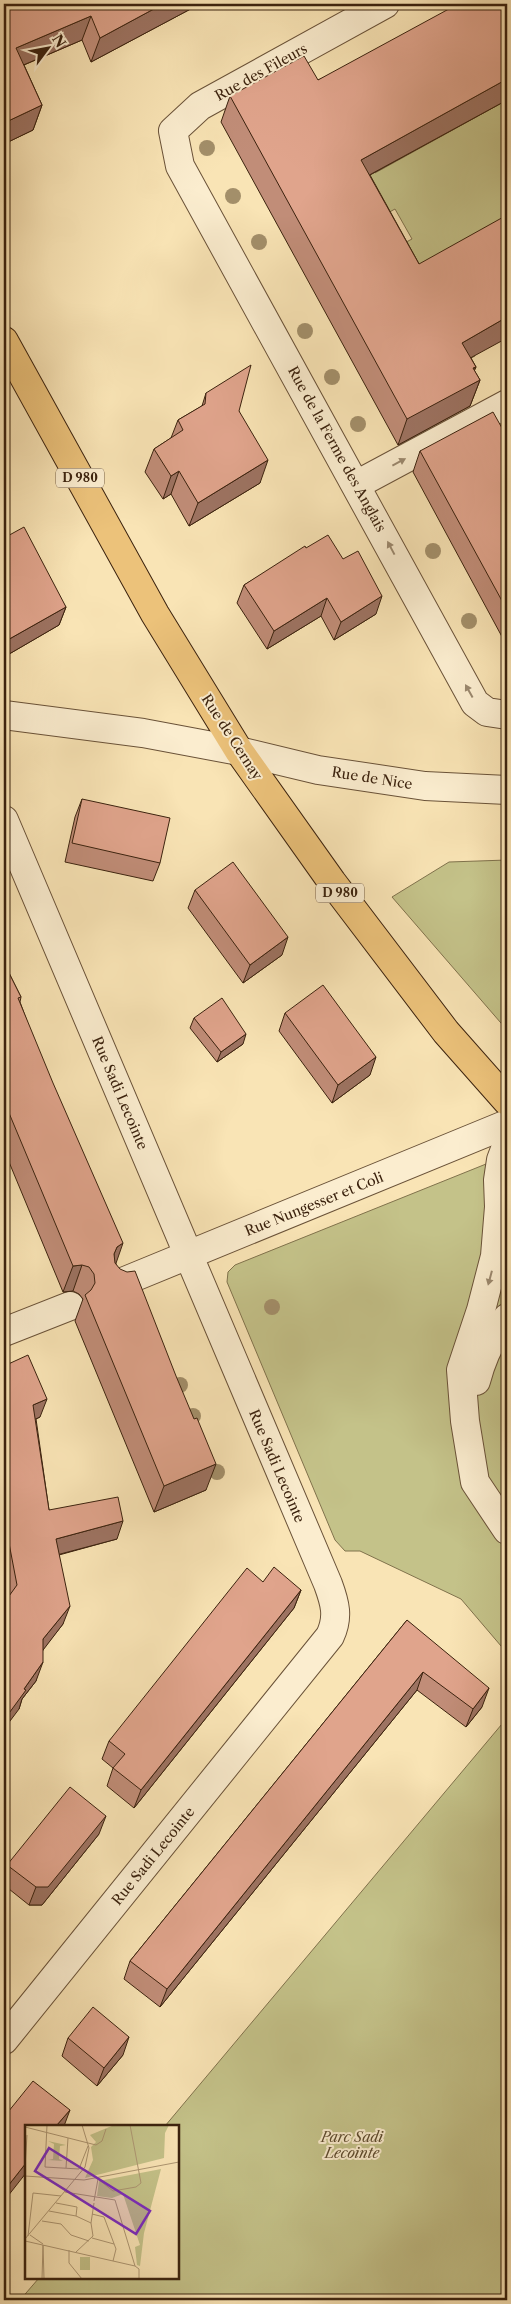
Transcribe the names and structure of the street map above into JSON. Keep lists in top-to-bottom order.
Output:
{
  "streets": {
    "main road": ["D 980", "Rue de Cernay"],
    "street": [
      "Rue des Fileurs",
      "Rue de la Ferme des Anglais",
      "Rue de Nice",
      "Rue Sadi Lecointe",
      "Rue Nungesser et Coli"
    ]
  },
  "crossings": [
    ["Rue des Fileurs", "Rue de la Ferme des Anglais"],
    ["Rue de Cernay", "Rue de Nice"],
    ["Rue Sadi Lecointe", "Rue Nungesser et Coli"]
  ],
  "one_way": ["Rue de la Ferme des Anglais"],
  "parks": ["Parc Sadi Lecointe"],
  "north": "top right"
}
